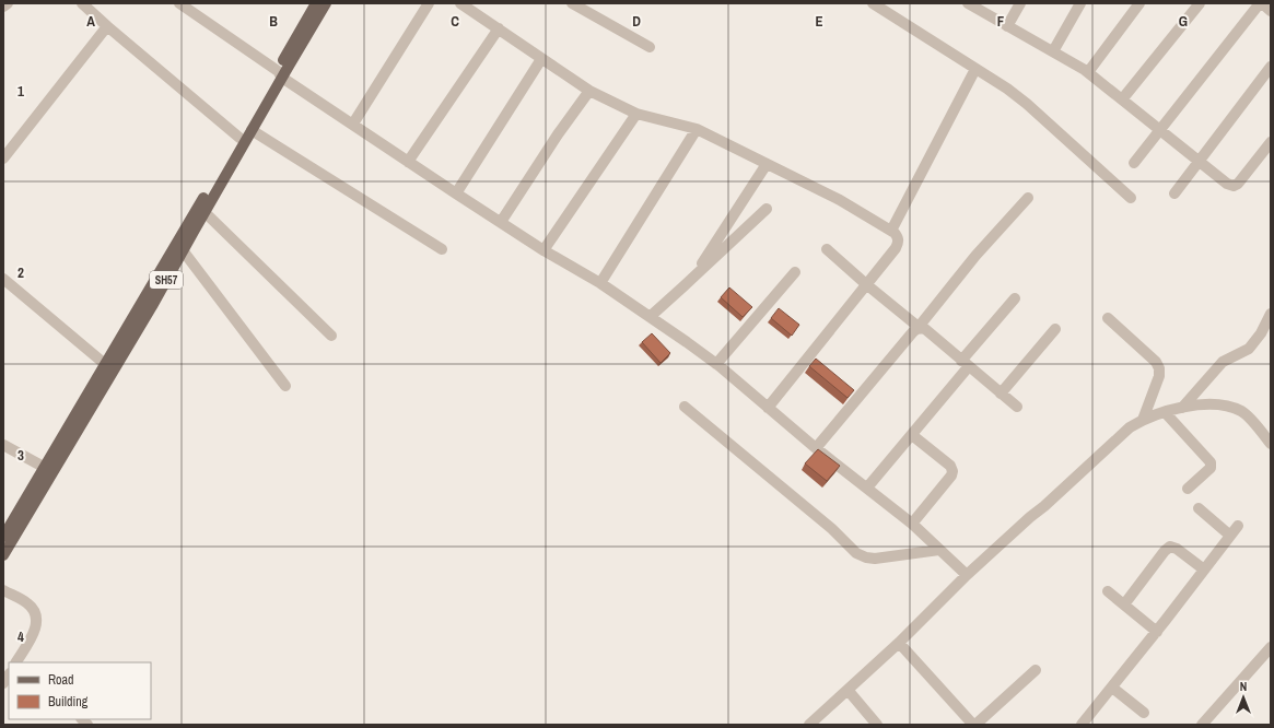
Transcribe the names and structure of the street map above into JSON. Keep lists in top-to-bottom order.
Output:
{
  "streets": {
    "main road": ["SH57"]
  },
  "legend": ["Road", "Building"],
  "north": "top",
  "grid": {
    "columns": [
      "A",
      "B",
      "C",
      "D",
      "E",
      "F",
      "G"
    ],
    "rows": [
      "1",
      "2",
      "3",
      "4"
    ]
  }
}
